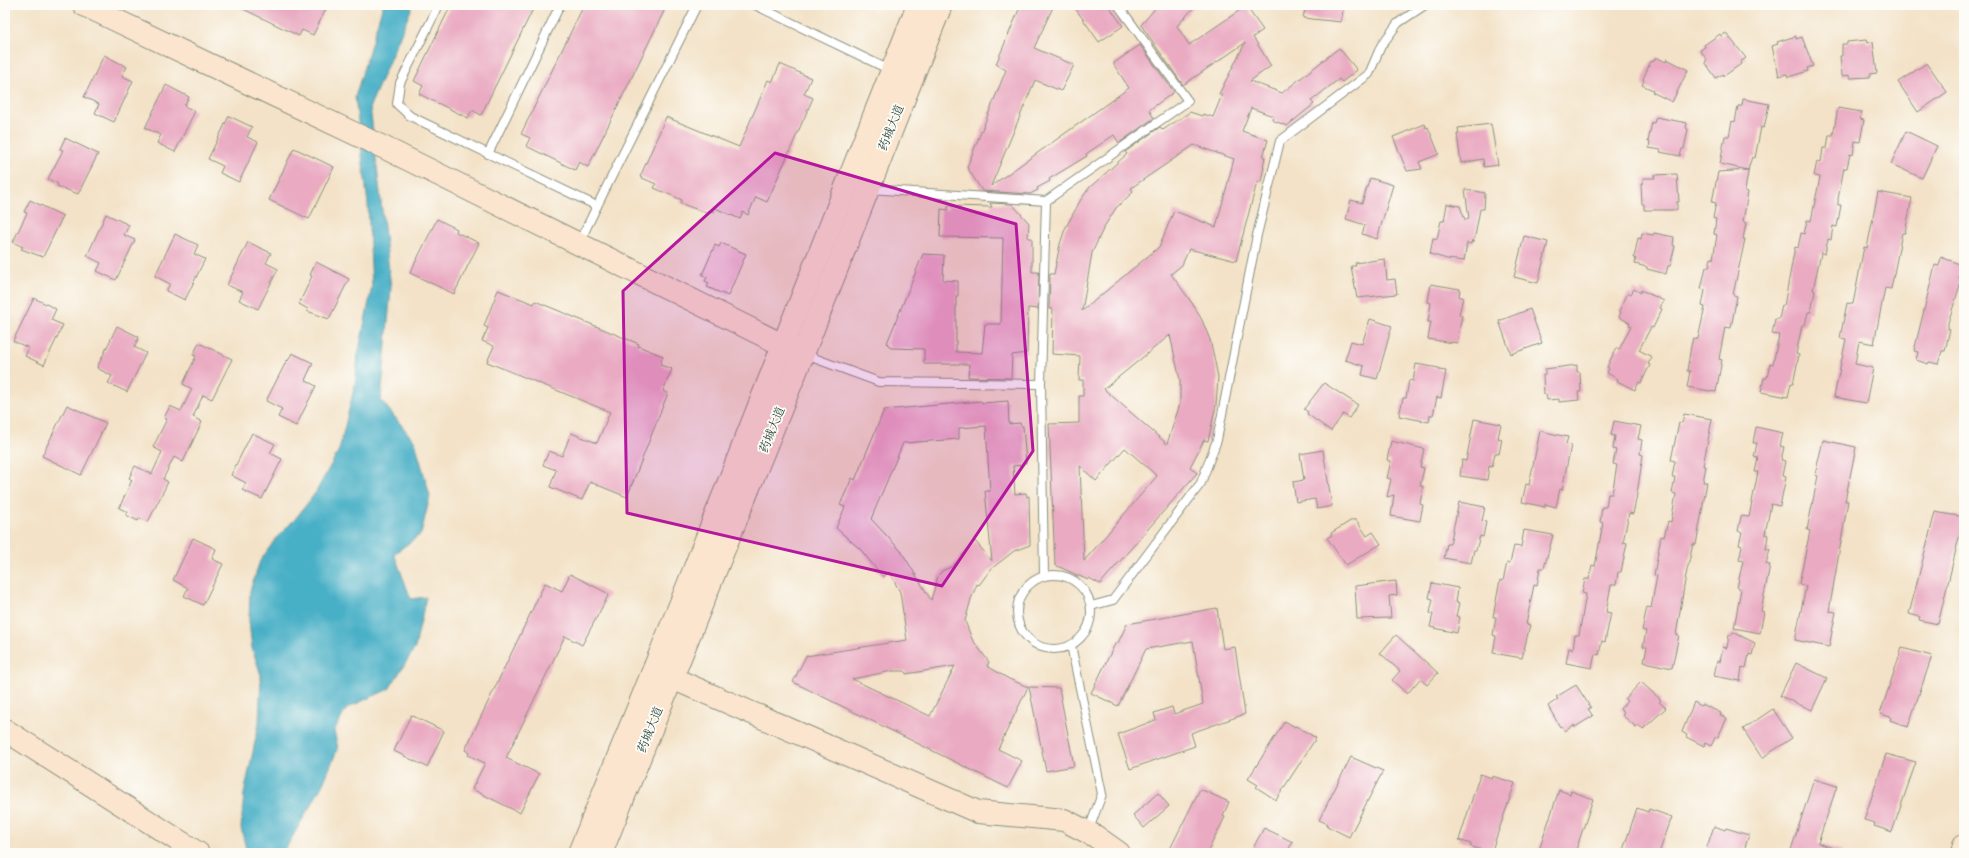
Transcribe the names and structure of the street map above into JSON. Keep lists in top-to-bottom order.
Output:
{
  "streets": {
    "main road": ["药城大道"]
  }
}
